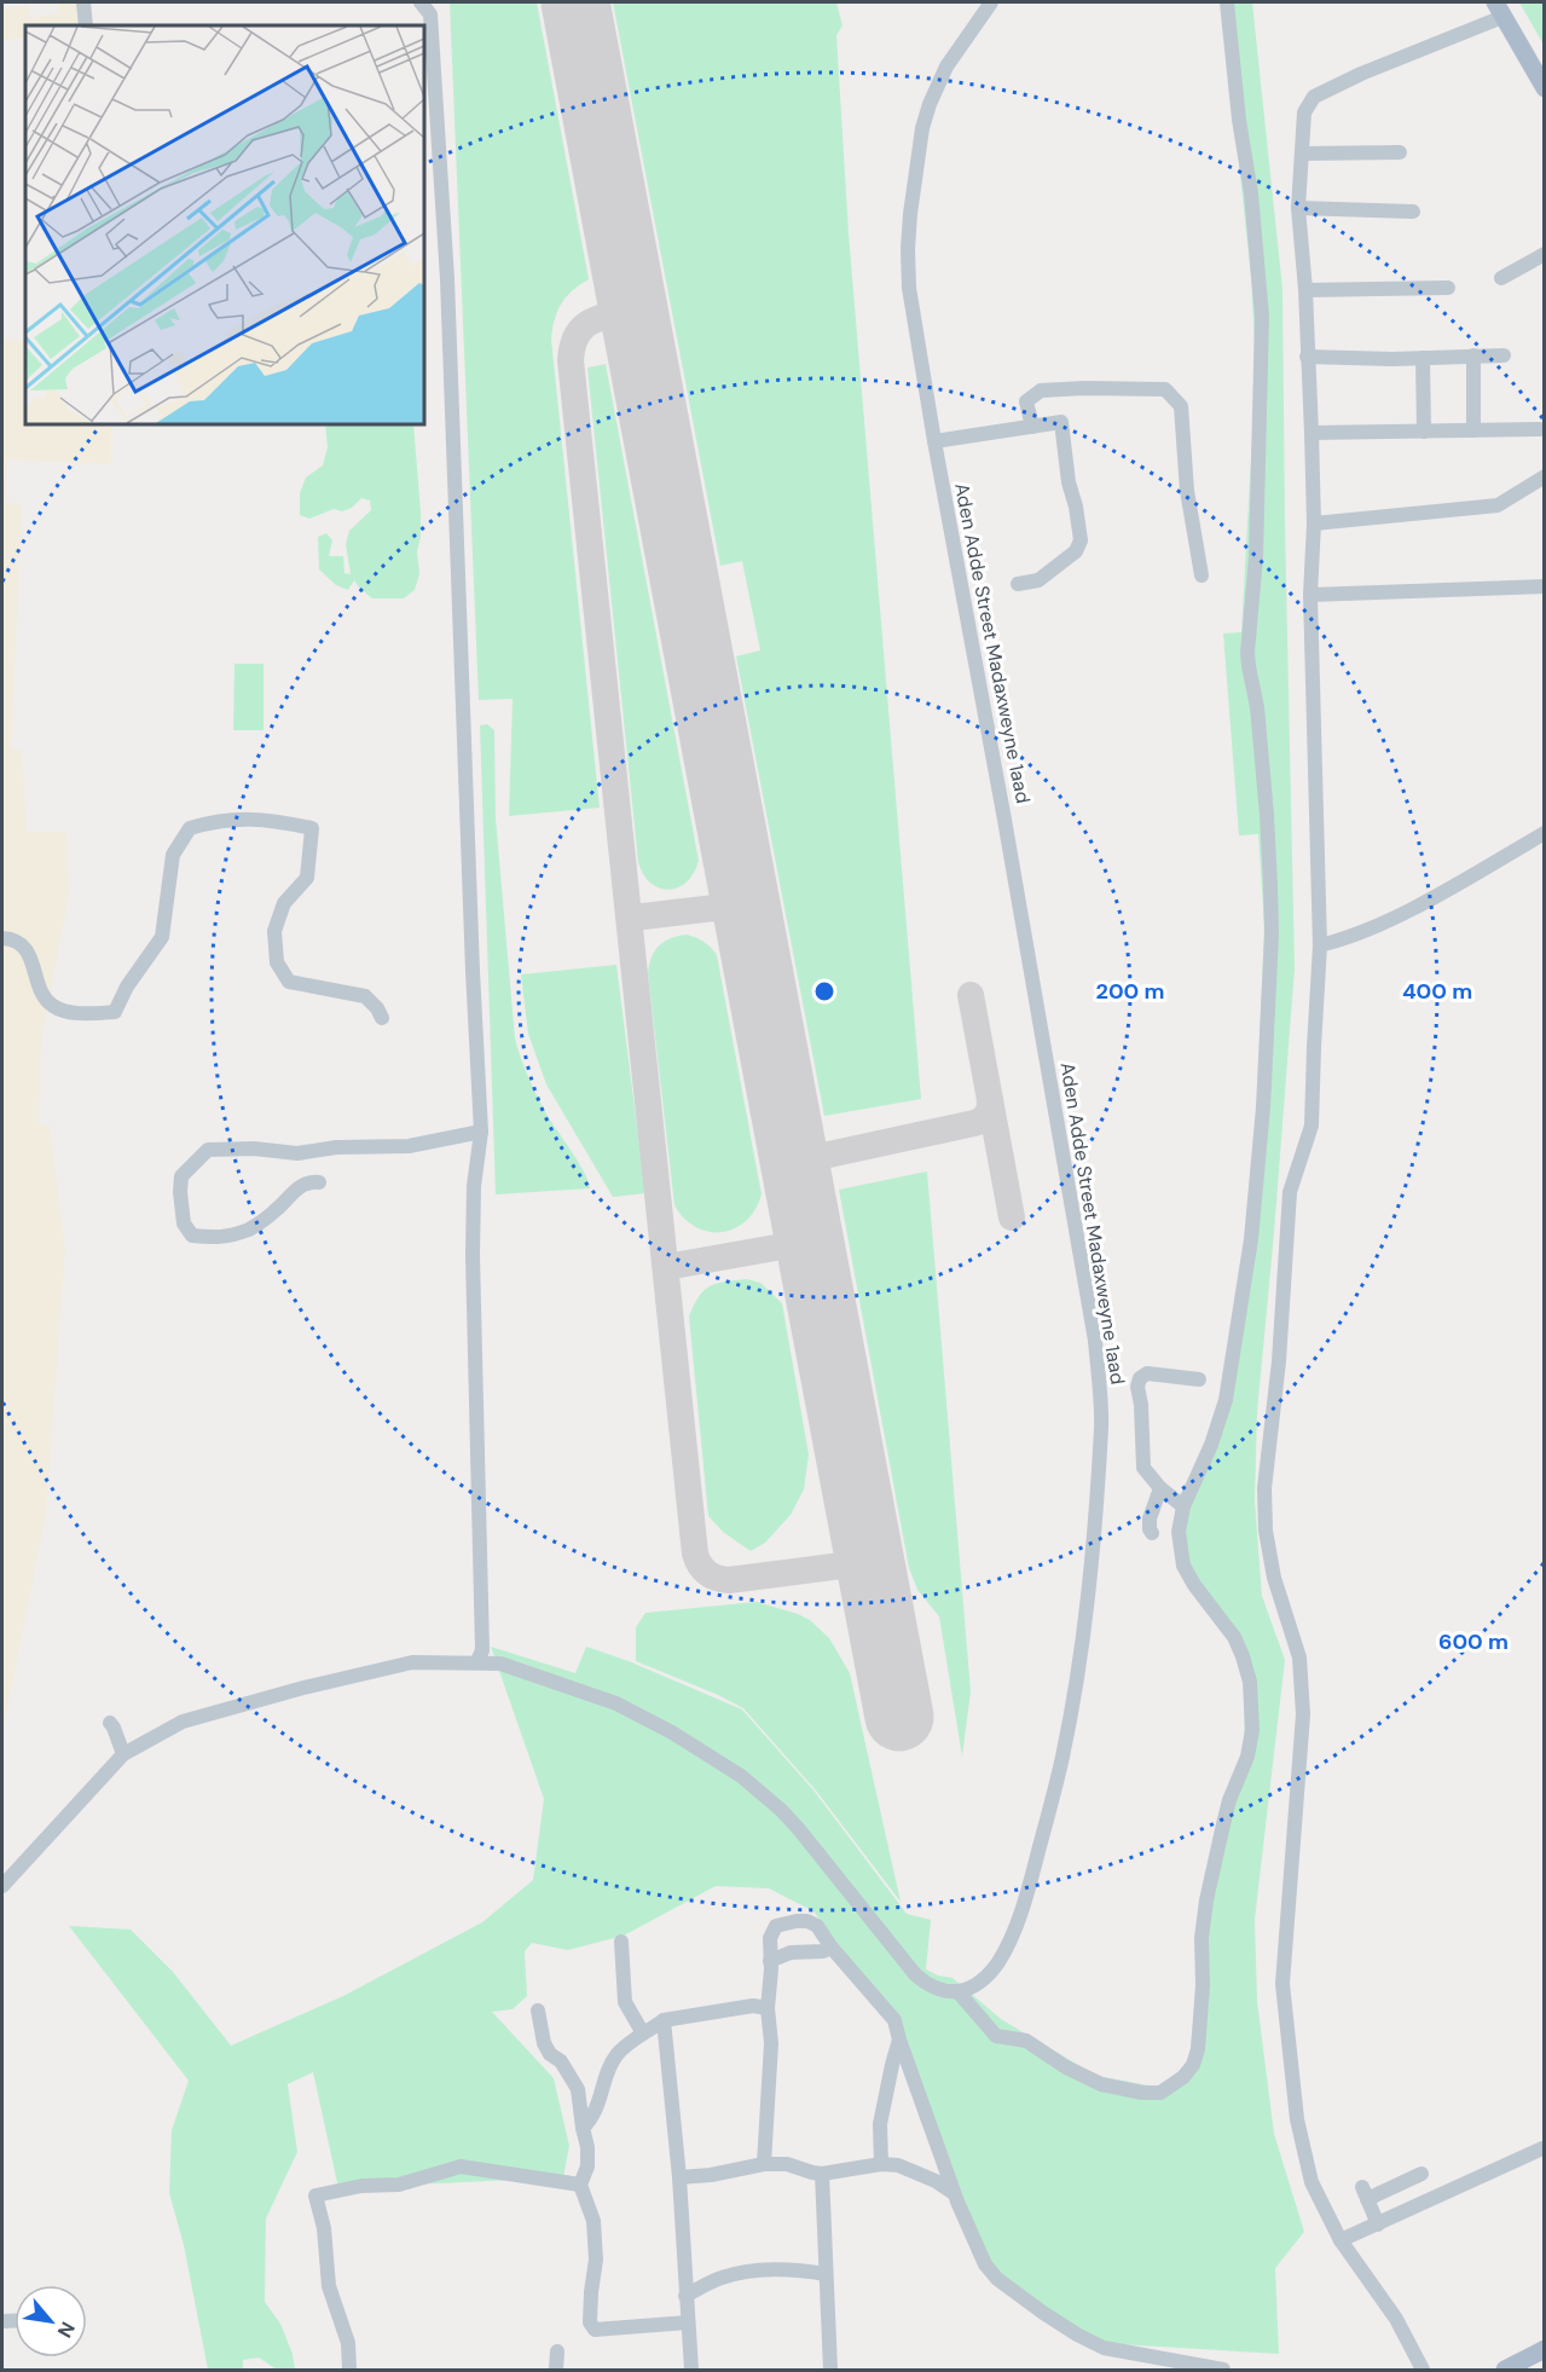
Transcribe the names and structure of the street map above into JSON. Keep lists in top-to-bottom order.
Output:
{
  "streets": {
    "street": ["Aden Adde Street Madaxweyne 1aad"]
  },
  "north": "bottom right",
  "rings": ["200 m", "400 m", "600 m"]
}
